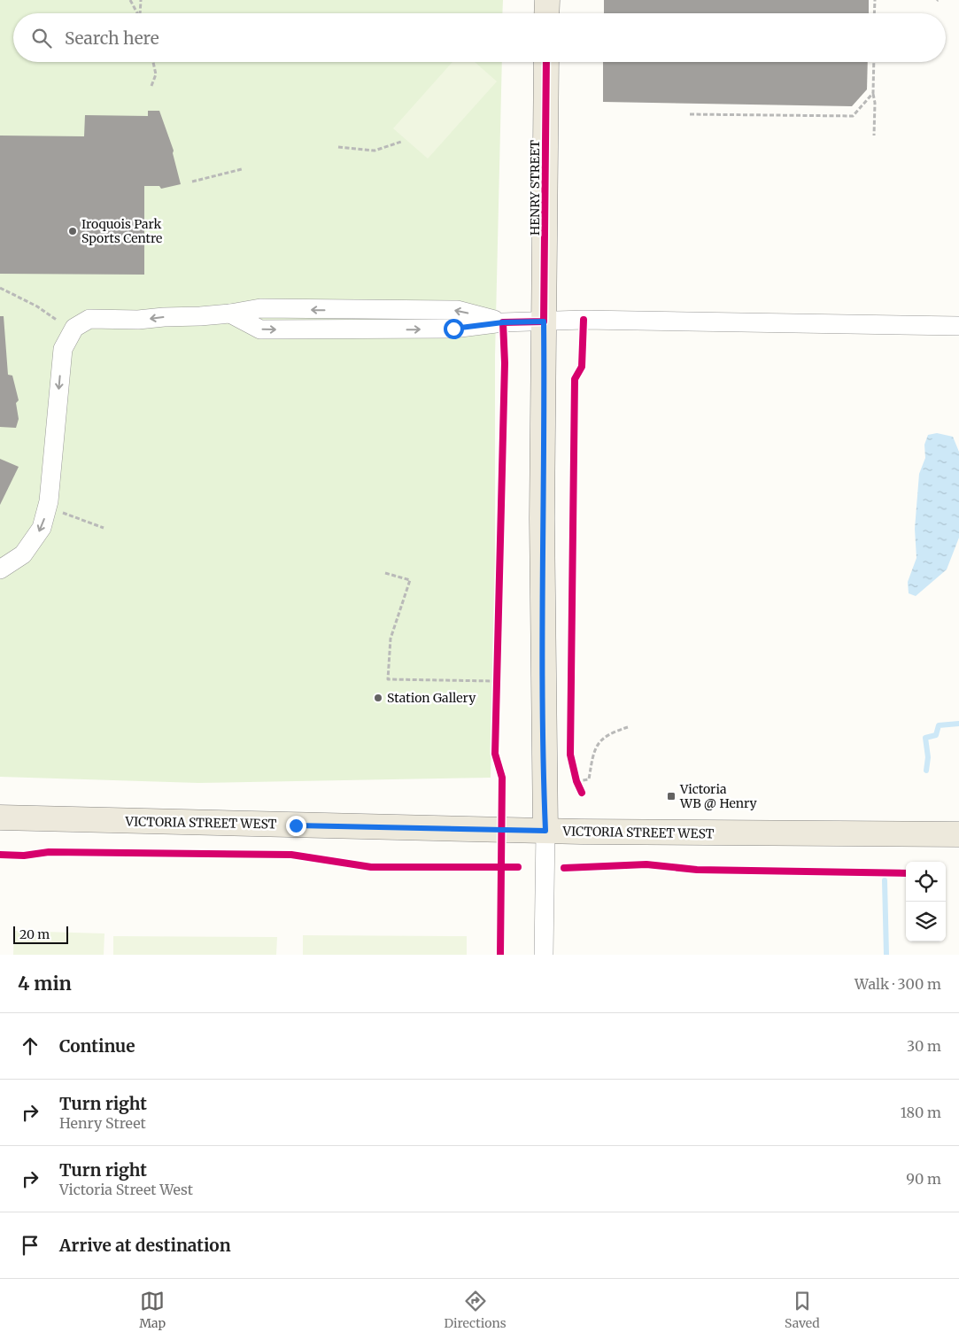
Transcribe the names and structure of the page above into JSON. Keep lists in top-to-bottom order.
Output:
{
  "streets": {
    "main road": ["HENRY STREET", "VICTORIA STREET WEST"]
  },
  "crossings": [
    ["HENRY STREET", "VICTORIA STREET WEST"]
  ],
  "places": {
    "other": ["Iroquois Park Sports Centre", "Station Gallery"],
    "transit": ["Victoria WB @ Henry"]
  },
  "scale_bar": "20 m",
  "page": {
    "search": "Search here",
    "scale": "20 m",
    "heading": ["4 min", "Walk · 300 m"],
    "list": [
      ["Continue", "30 m"],
      ["Turn right", "Henry Street", "180 m"],
      ["Turn right", "Victoria Street West", "90 m"],
      "Arrive at destination"
    ],
    "nav": ["Map", "Directions", "Saved"]
  }
}
